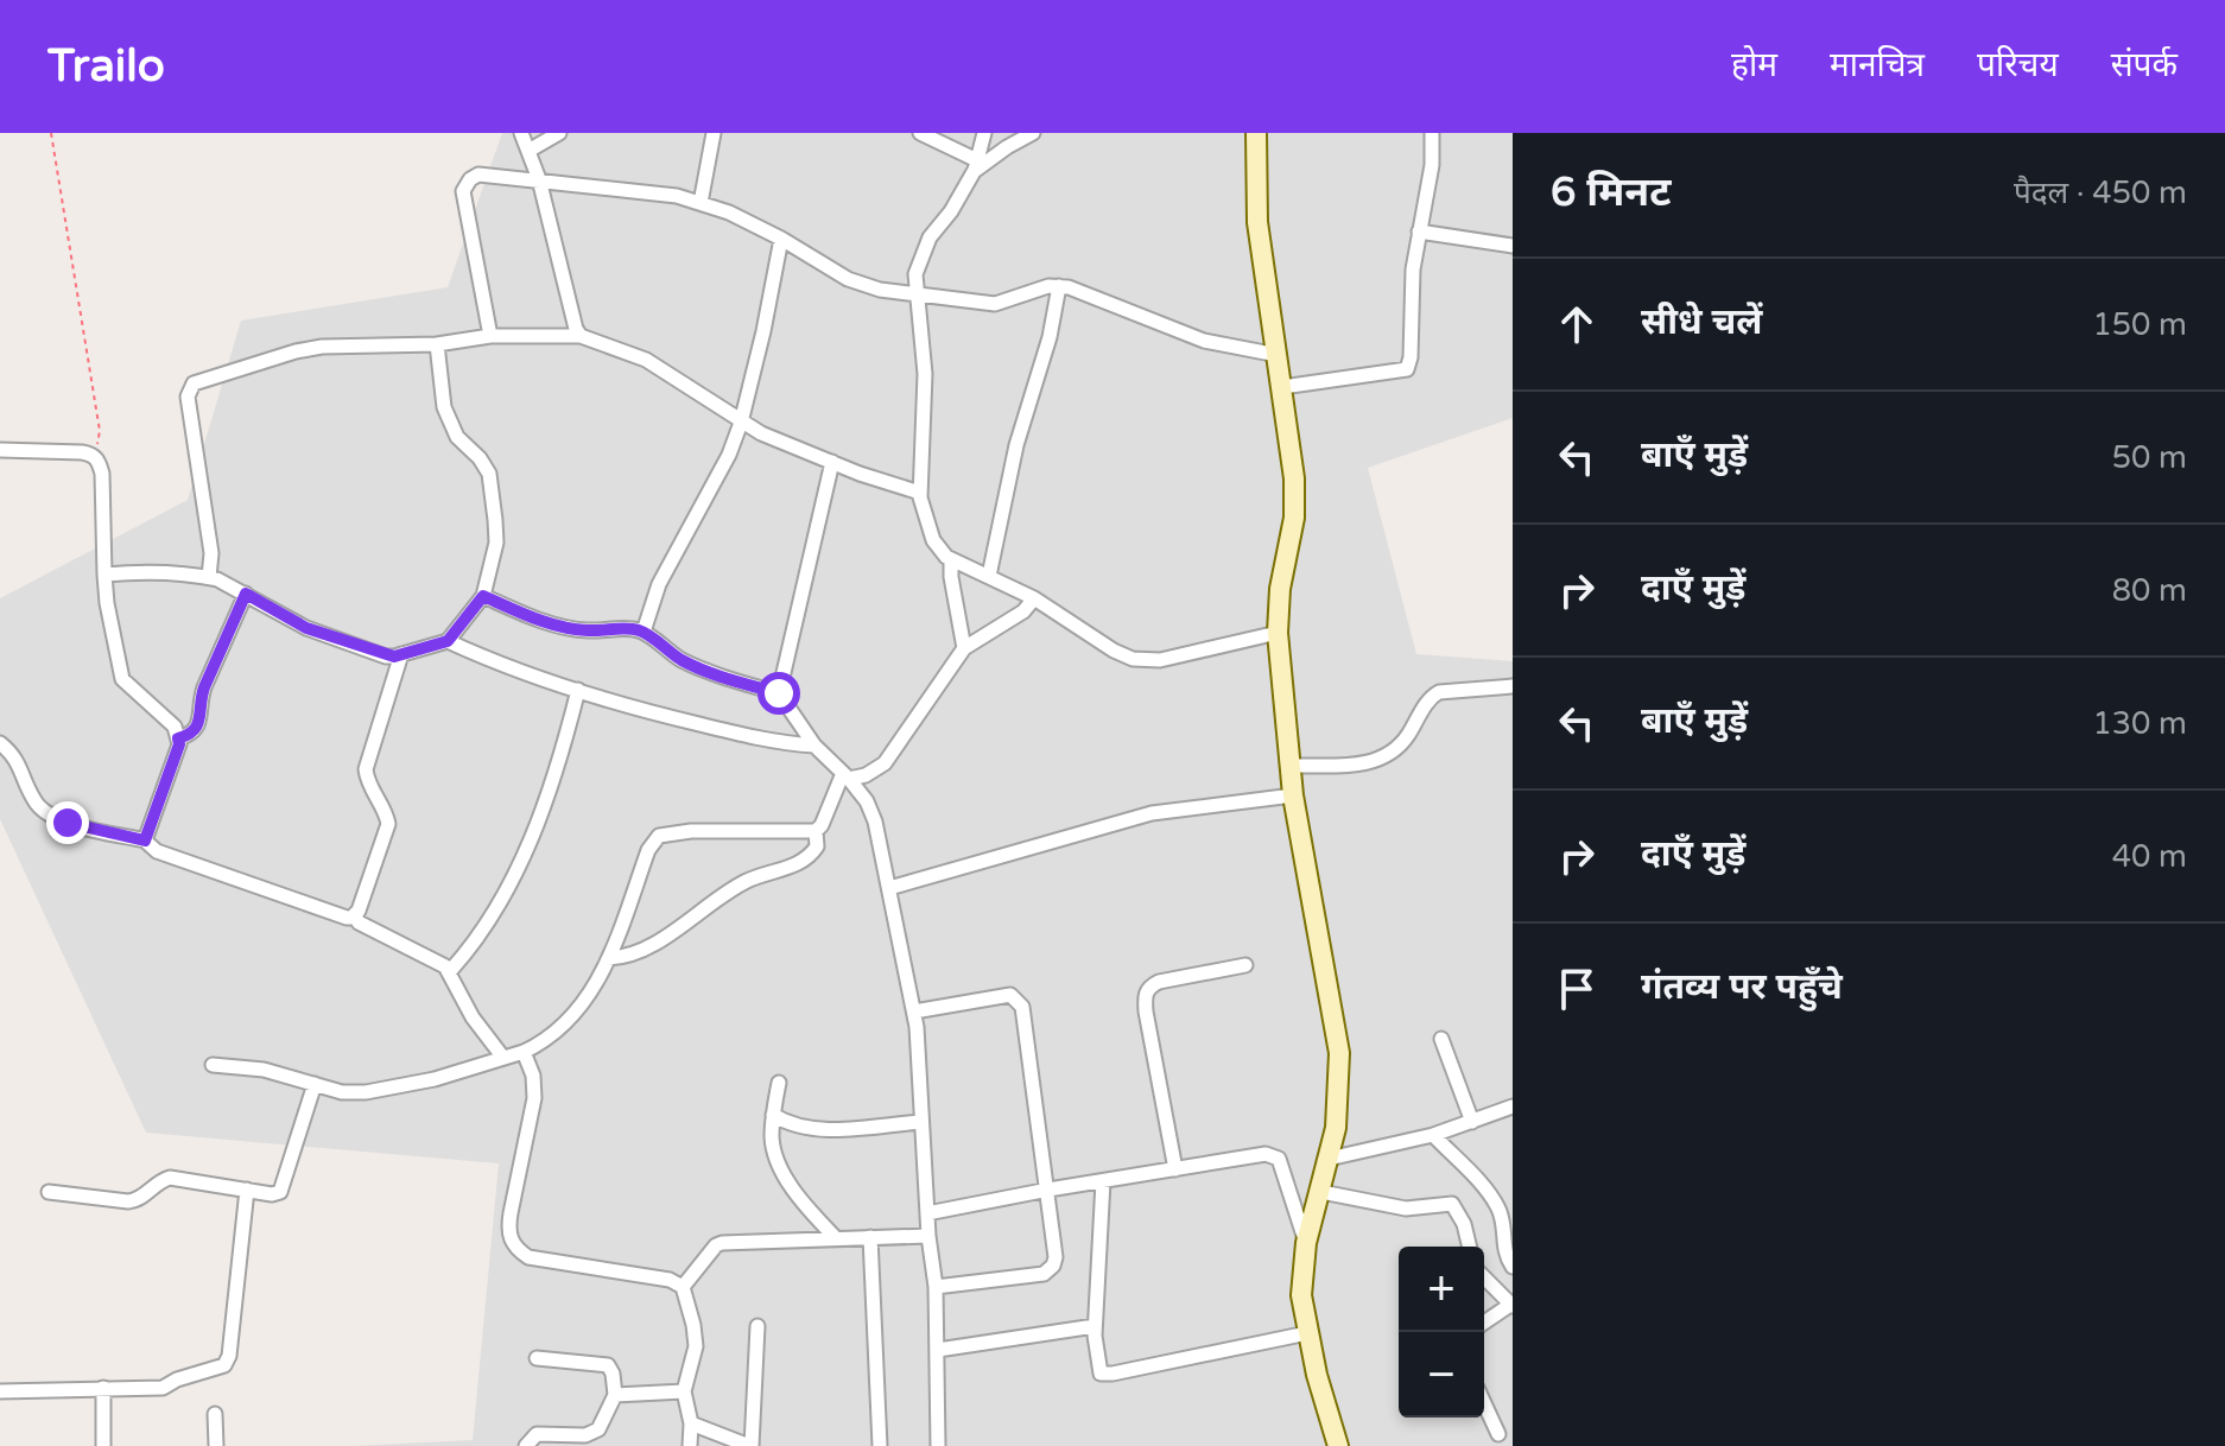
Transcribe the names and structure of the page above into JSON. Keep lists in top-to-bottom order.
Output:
{
  "page": {
    "header": "Trailo",
    "nav": [
      "होम",
      "मानचित्र",
      "परिचय",
      "संपर्क"
    ],
    "heading": ["6 मिनट", "पैदल · 450 m"],
    "list": [
      ["सीधे चलें", "150 m"],
      ["बाएँ मुड़ें", "50 m"],
      ["दाएँ मुड़ें", "80 m"],
      ["बाएँ मुड़ें", "130 m"],
      ["दाएँ मुड़ें", "40 m"],
      "गंतव्य पर पहुँचे"
    ],
    "map_buttons": ["+", "−"]
  }
}
